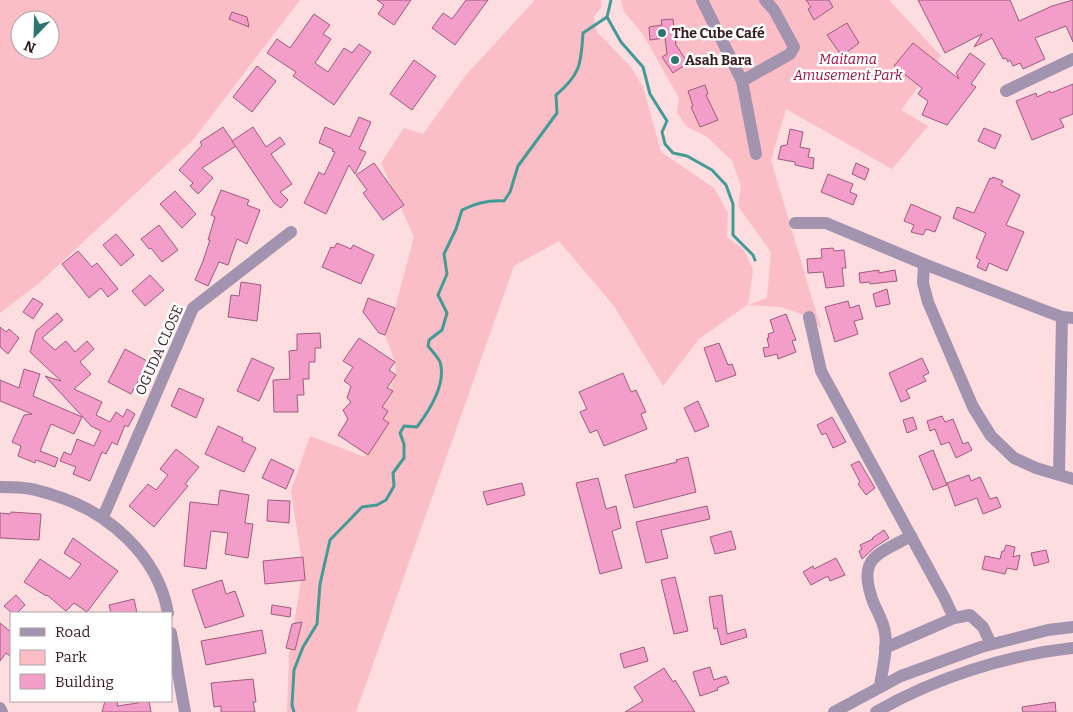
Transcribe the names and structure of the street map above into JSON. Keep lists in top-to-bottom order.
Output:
{
  "streets": {
    "street": ["OGUDA CLOSE"]
  },
  "parks": ["Maitama Amusement Park"],
  "places": ["The Cube Café", "Asah Bara"],
  "legend": ["Road", "Park", "Building"],
  "north": "bottom left"
}
